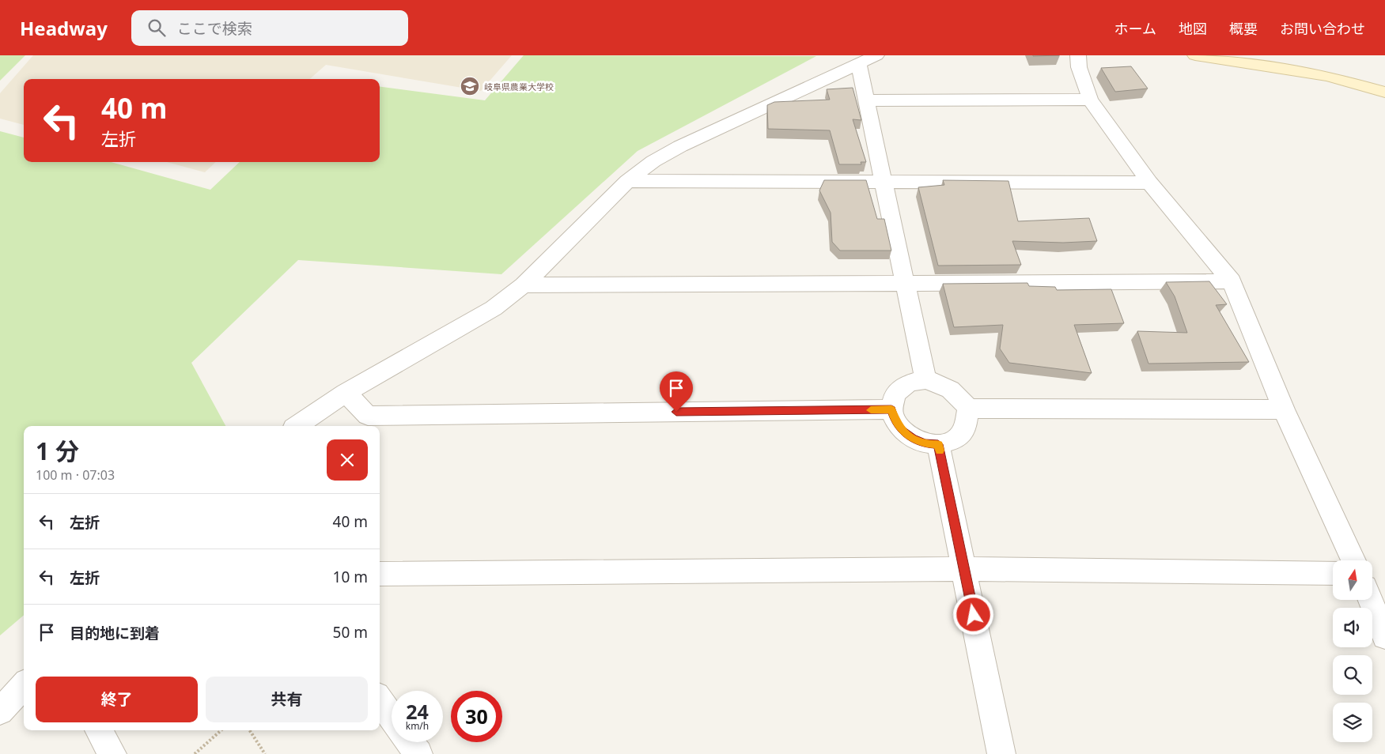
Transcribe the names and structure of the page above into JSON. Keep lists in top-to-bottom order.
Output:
{
  "places": {
    "school or university": ["岐阜県農業大学校"]
  },
  "north": "top",
  "page": {
    "header": "Headway",
    "search": "ここで検索",
    "nav": [
      "ホーム",
      "地図",
      "概要",
      "お問い合わせ"
    ],
    "turn": ["40 m", "左折"],
    "heading": ["1 分", "100 m · 07:03"],
    "list": [
      {
        "name": "左折",
        "value": "40 m"
      },
      {
        "name": "左折",
        "value": "10 m"
      },
      {
        "name": "目的地に到着",
        "value": "50 m"
      }
    ],
    "buttons": ["終了", "共有"],
    "speed": "24 km/h",
    "limit": "30"
  }
}
